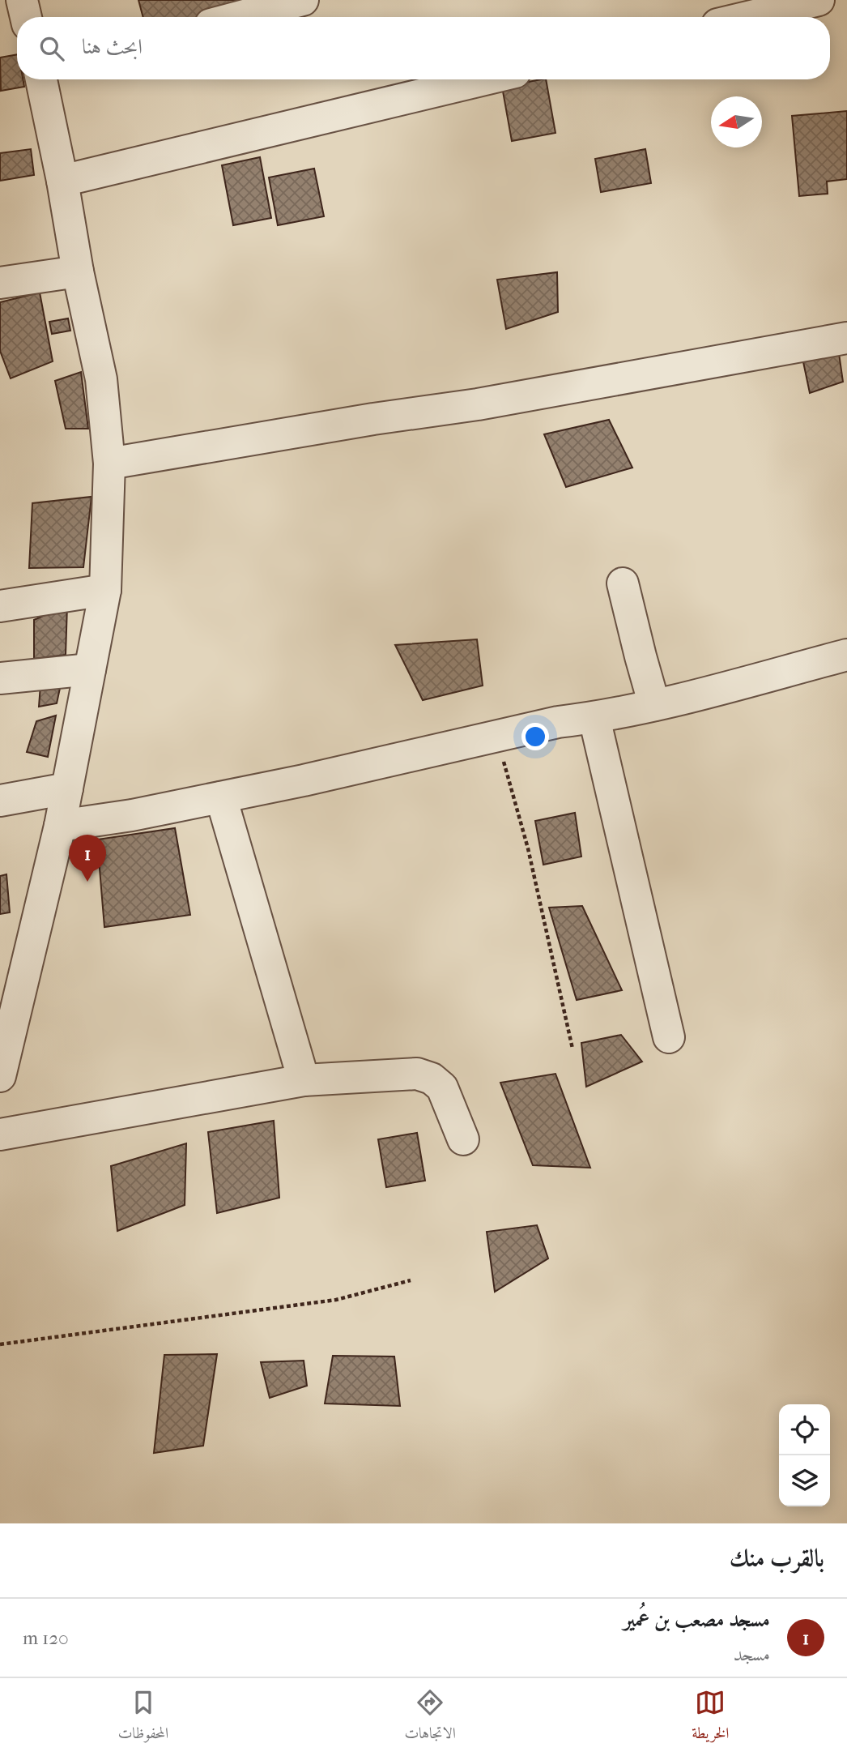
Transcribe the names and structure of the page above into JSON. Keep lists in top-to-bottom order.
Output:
{
  "north": "left",
  "page": {
    "search": "ابحث هنا",
    "pins": "1",
    "heading": "بالقرب منك",
    "list": [
      {
        "mark": "1",
        "name": "مسجد مصعب بن عُمير",
        "note": "مسجد",
        "value": "120 m"
      }
    ],
    "nav": ["الخريطة", "الاتجاهات", "المحفوظات"]
  }
}
